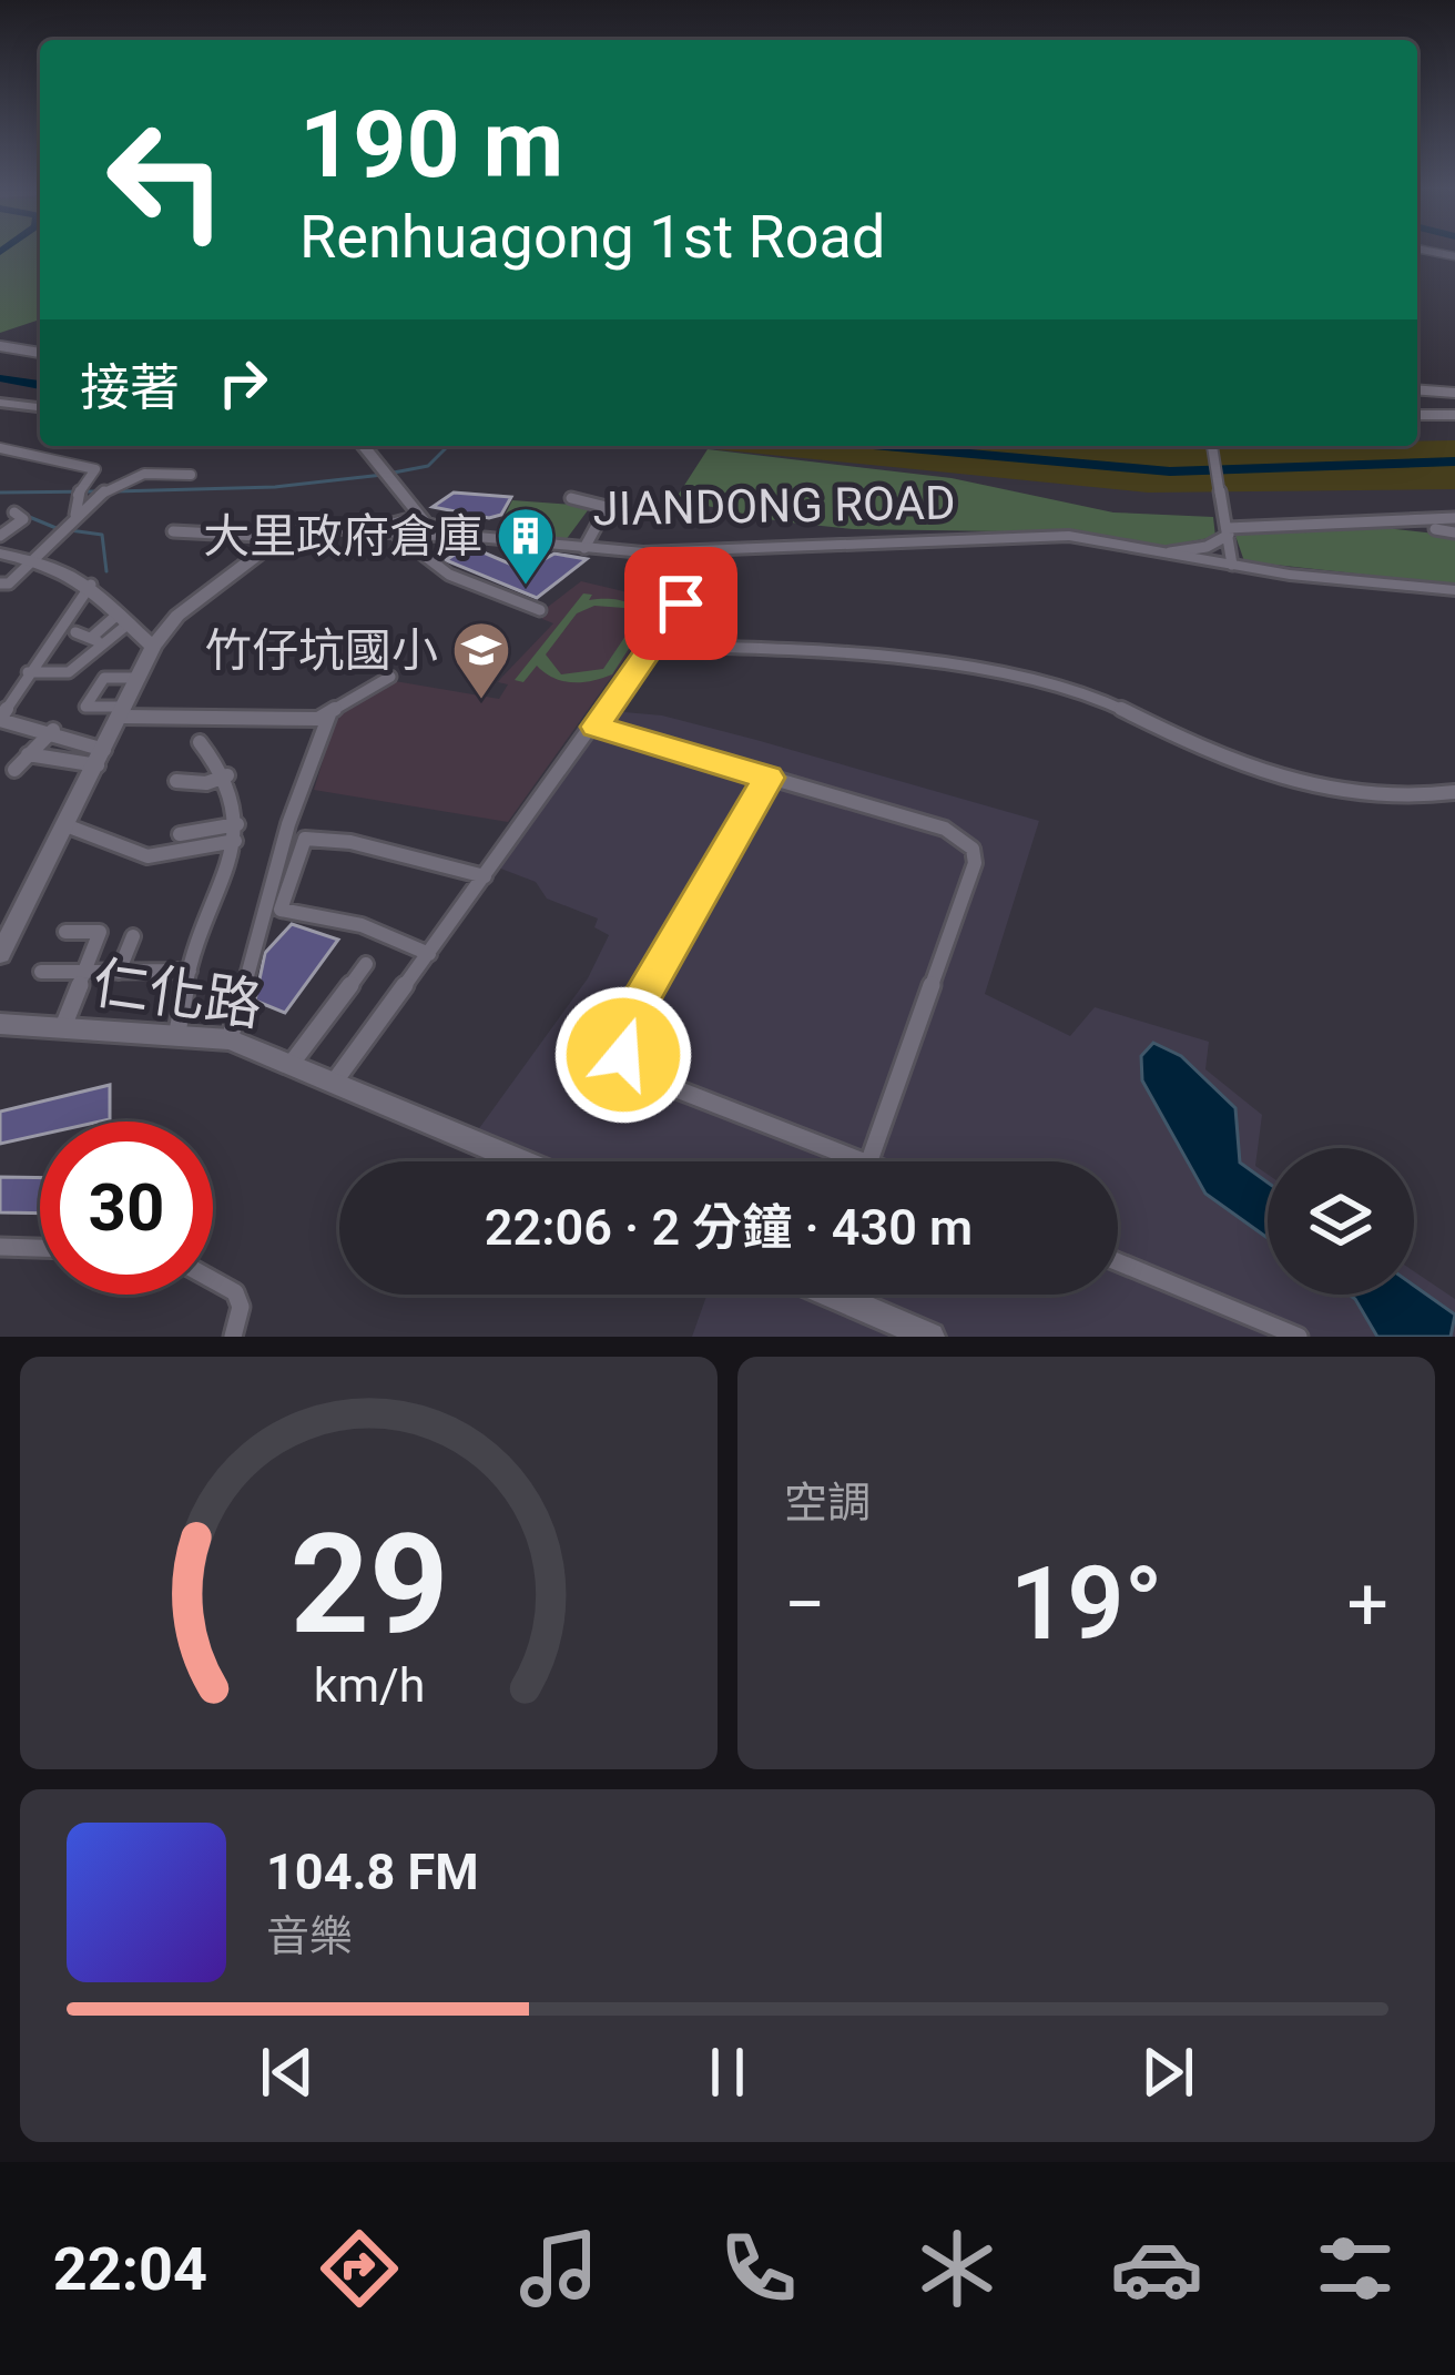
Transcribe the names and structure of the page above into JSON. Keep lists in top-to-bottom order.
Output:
{
  "streets": {
    "street": ["JIANDONG ROAD", "仁化路"]
  },
  "places": {
    "building": ["大里政府倉庫"],
    "school or university": ["竹仔坑國小"]
  },
  "page": {
    "turn": ["190 m", "Renhuagong 1st Road"],
    "then": "接著",
    "limit": "30",
    "trip": "22:06 · 2 分鐘 · 430 m",
    "tile": "空調",
    "heat": ["−", "19°", "+"],
    "song": ["104.8 FM", "音樂"],
    "tabs": "22:04",
    "gauge": ["29", "km/h"]
  }
}
